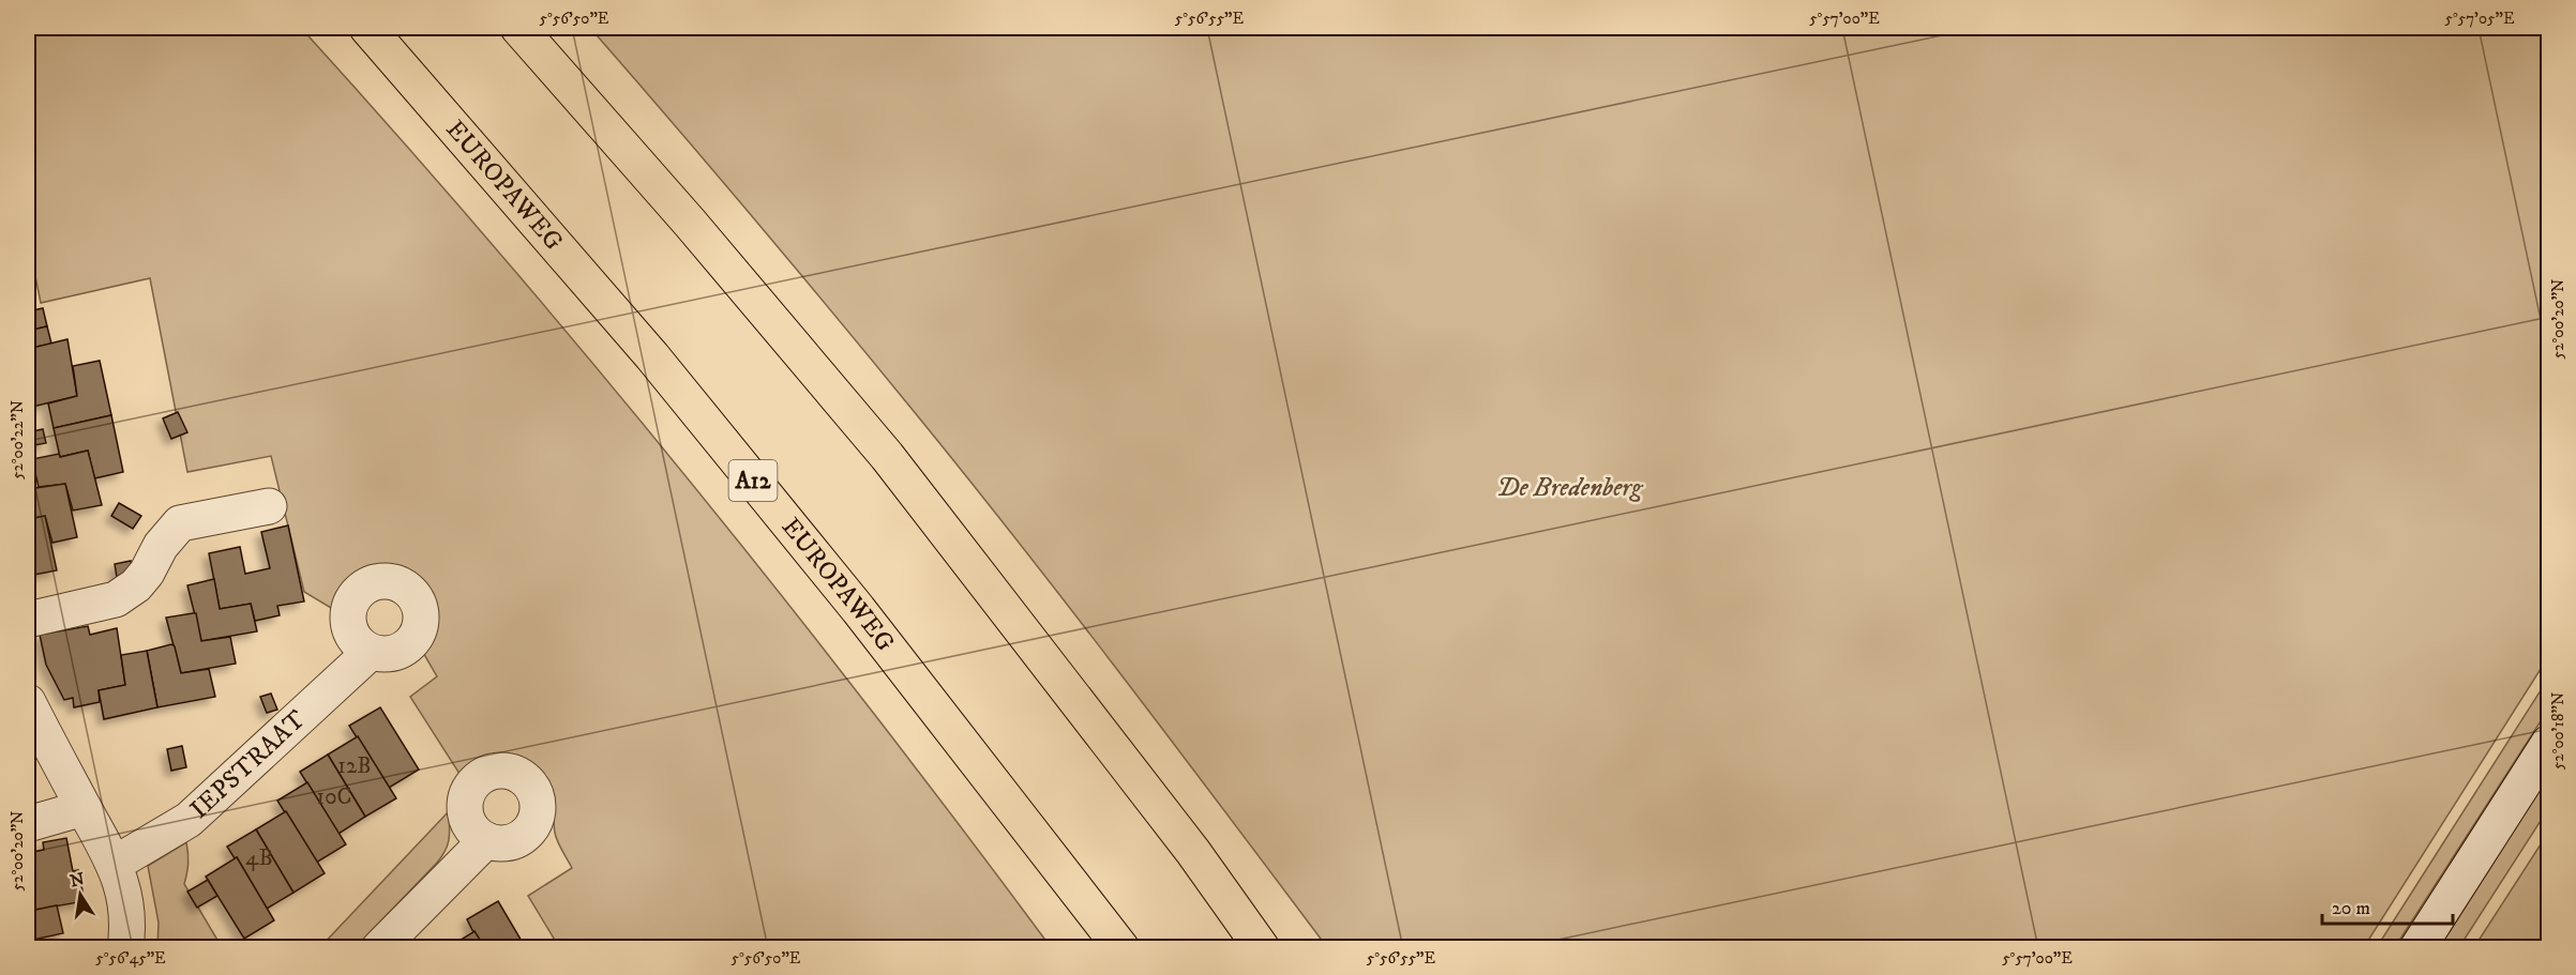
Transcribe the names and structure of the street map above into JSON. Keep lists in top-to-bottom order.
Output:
{
  "streets": {
    "highway": ["EUROPAWEG", "A12"],
    "street": ["IEPSTRAAT"]
  },
  "parks": ["De Bredenberg"],
  "house_numbers": ["12B", "10C", "4B"],
  "scale_bar": "20 m",
  "north": "top",
  "coordinates": [
    "5°56'50\"E",
    "5°56'55\"E",
    "5°57'00\"E",
    "5°57'05\"E",
    "52°00'20\"N",
    "52°00'22\"N",
    "52°00'18\"N",
    "5°56'45\"E"
  ]
}
